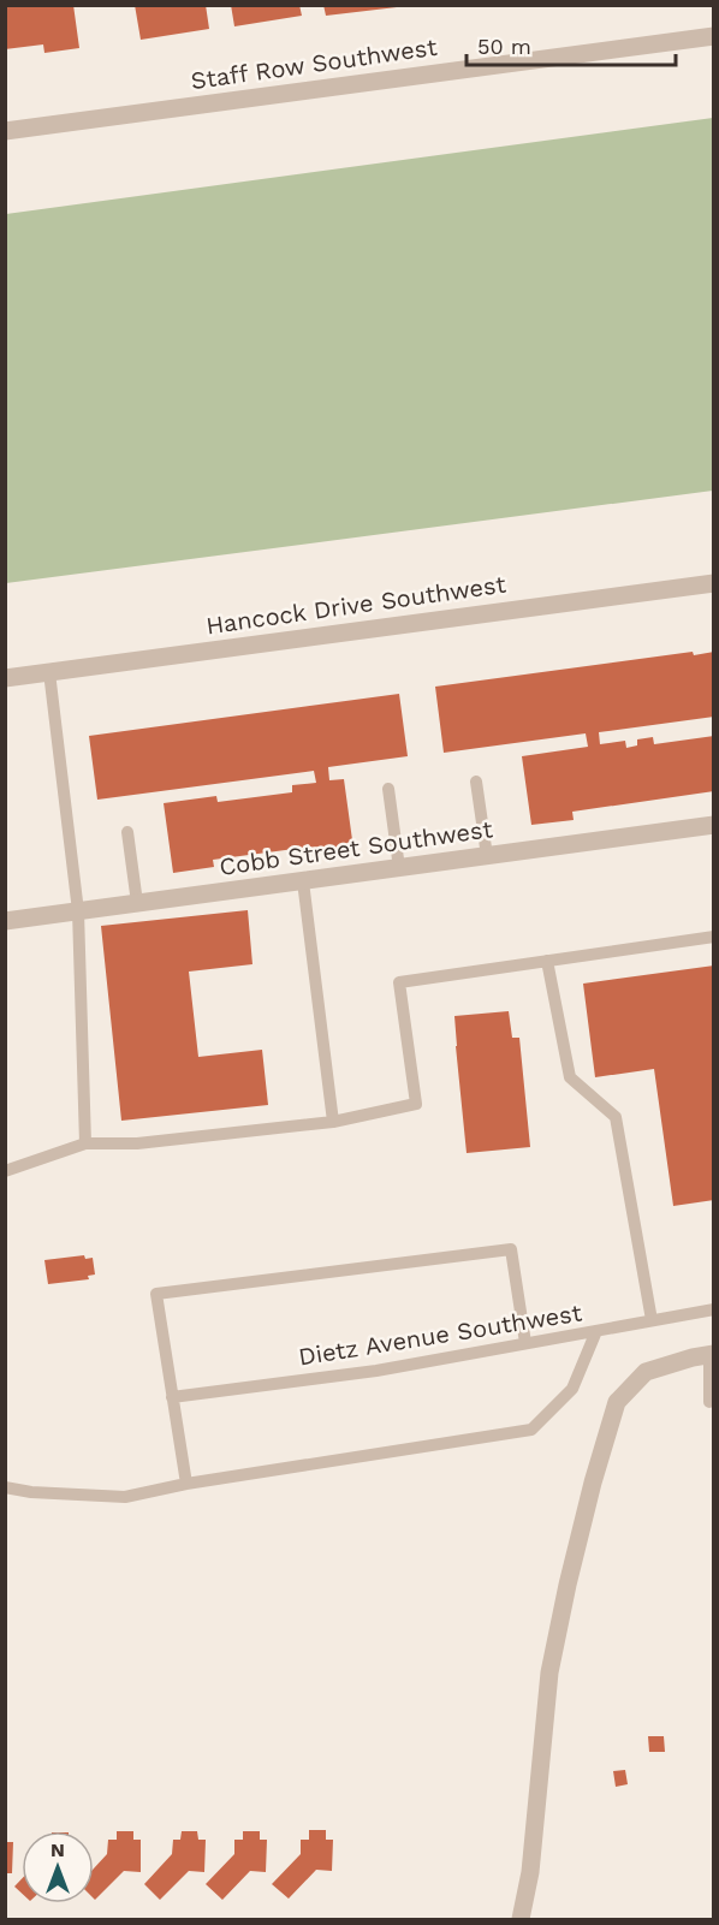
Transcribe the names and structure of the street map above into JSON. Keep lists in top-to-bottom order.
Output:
{
  "streets": {
    "street": ["Staff Row Southwest", "Hancock Drive Southwest", "Cobb Street Southwest"],
    "lane": ["Dietz Avenue Southwest"]
  },
  "scale_bar": "50 m",
  "north": "top"
}
